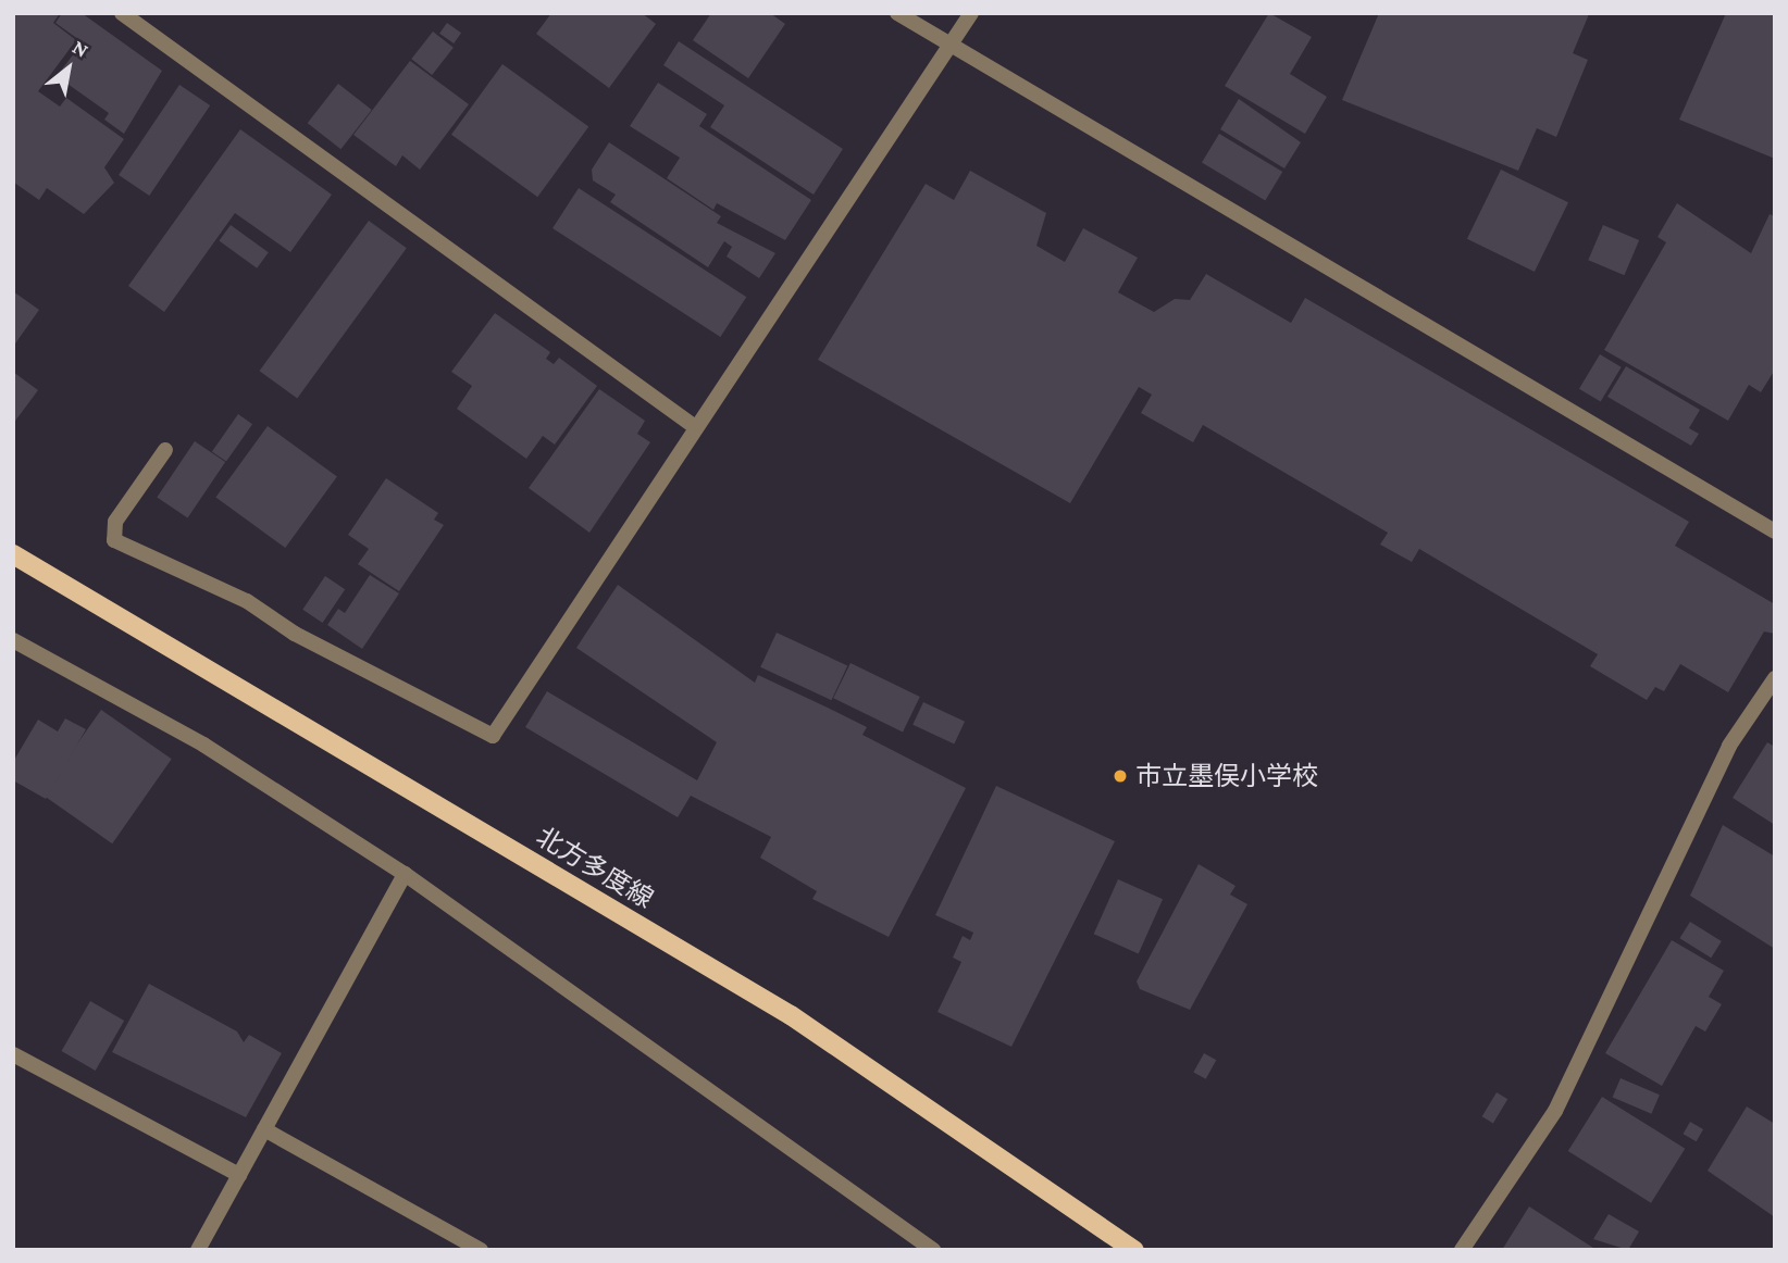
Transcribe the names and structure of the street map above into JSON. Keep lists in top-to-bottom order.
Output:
{
  "streets": {
    "main road": ["北方多度線"]
  },
  "places": ["市立墨俣小学校"],
  "north": "top right"
}
